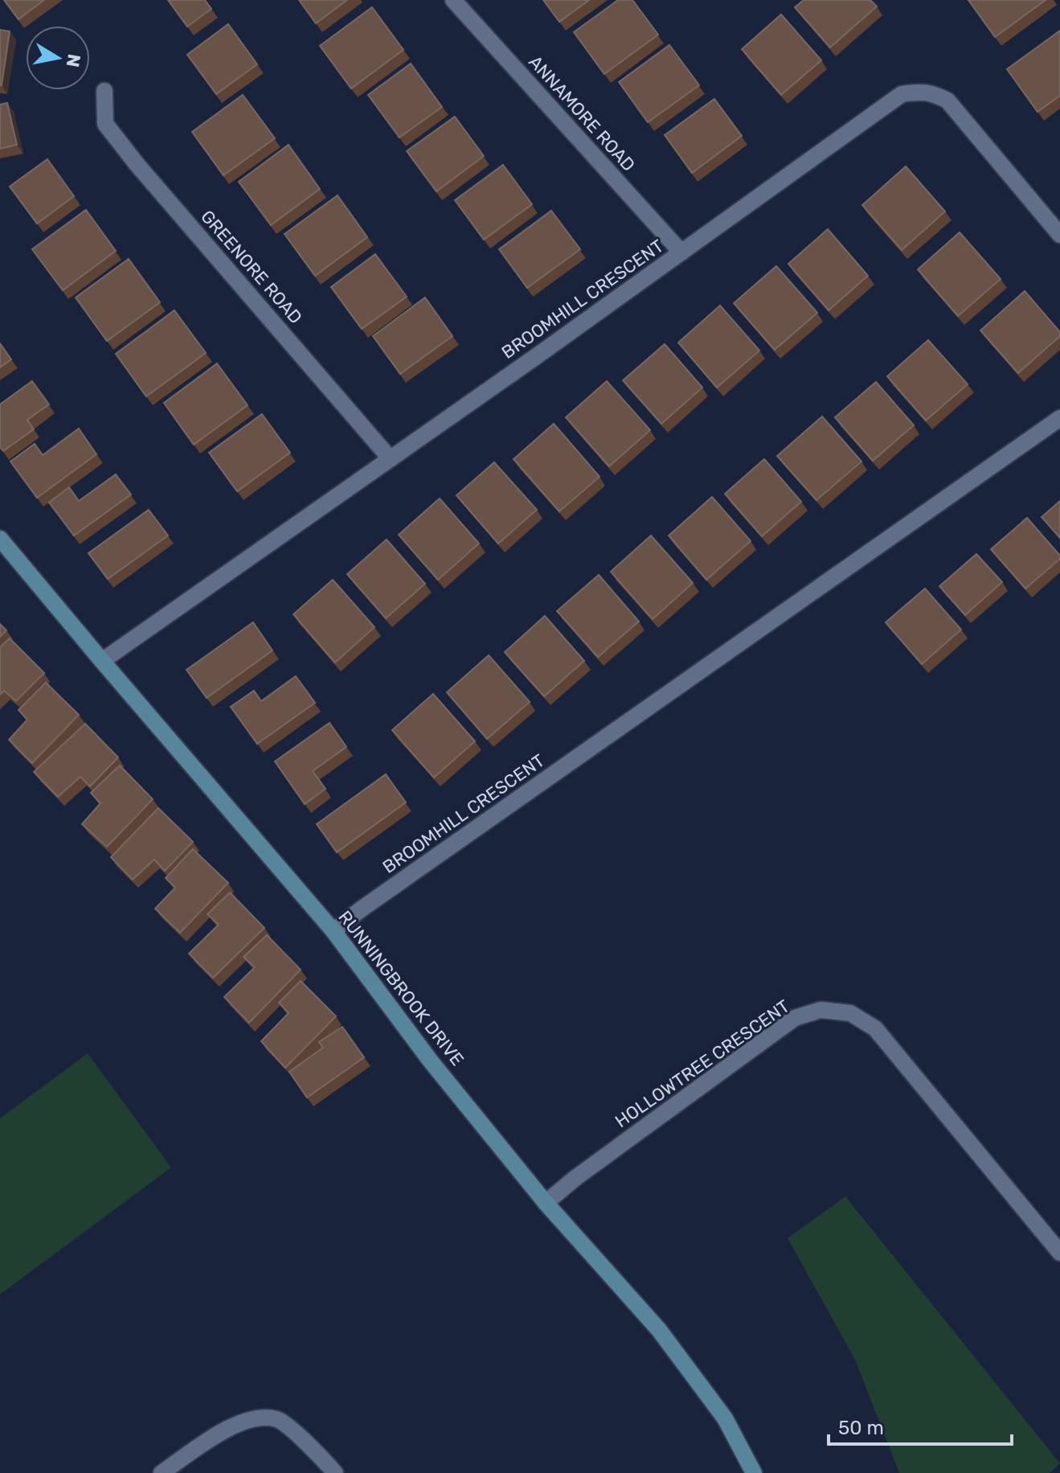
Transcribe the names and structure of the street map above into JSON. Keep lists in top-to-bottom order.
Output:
{
  "streets": {
    "street": [
      "ANNAMORE ROAD",
      "GREENORE ROAD",
      "BROOMHILL CRESCENT",
      "RUNNINGBROOK DRIVE",
      "HOLLOWTREE CRESCENT"
    ]
  },
  "crossings": [
    ["ANNAMORE ROAD", "BROOMHILL CRESCENT"],
    ["GREENORE ROAD", "BROOMHILL CRESCENT"],
    ["BROOMHILL CRESCENT", "RUNNINGBROOK DRIVE"],
    ["RUNNINGBROOK DRIVE", "HOLLOWTREE CRESCENT"]
  ],
  "scale_bar": "50 m",
  "north": "right"
}
